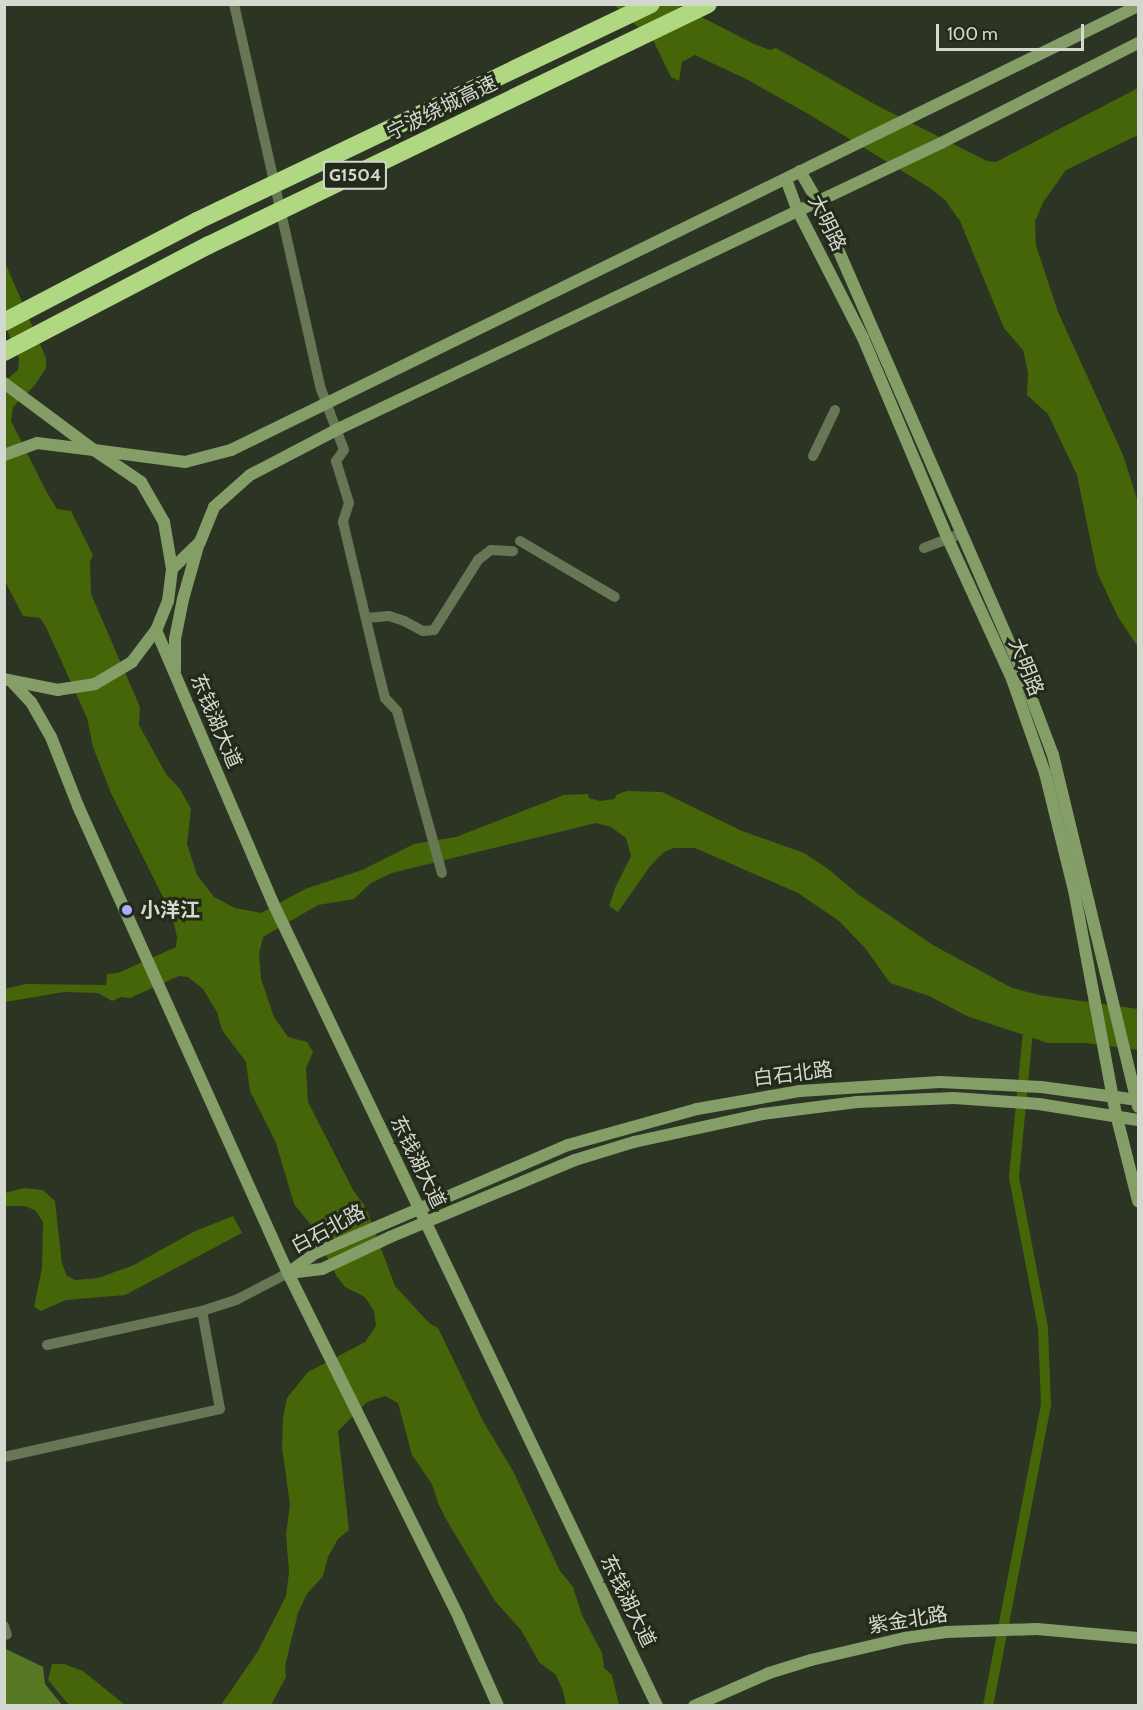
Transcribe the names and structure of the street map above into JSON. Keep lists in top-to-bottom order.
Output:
{
  "streets": {
    "highway": ["宁波绕城高速", "G1504"],
    "main road": [
      "大明路",
      "东钱湖大道",
      "白石北路",
      "紫金北路"
    ]
  },
  "crossings": [
    ["大明路", "白石北路"],
    ["东钱湖大道", "白石北路"]
  ],
  "places": ["小洋江"],
  "scale_bar": "100 m"
}
